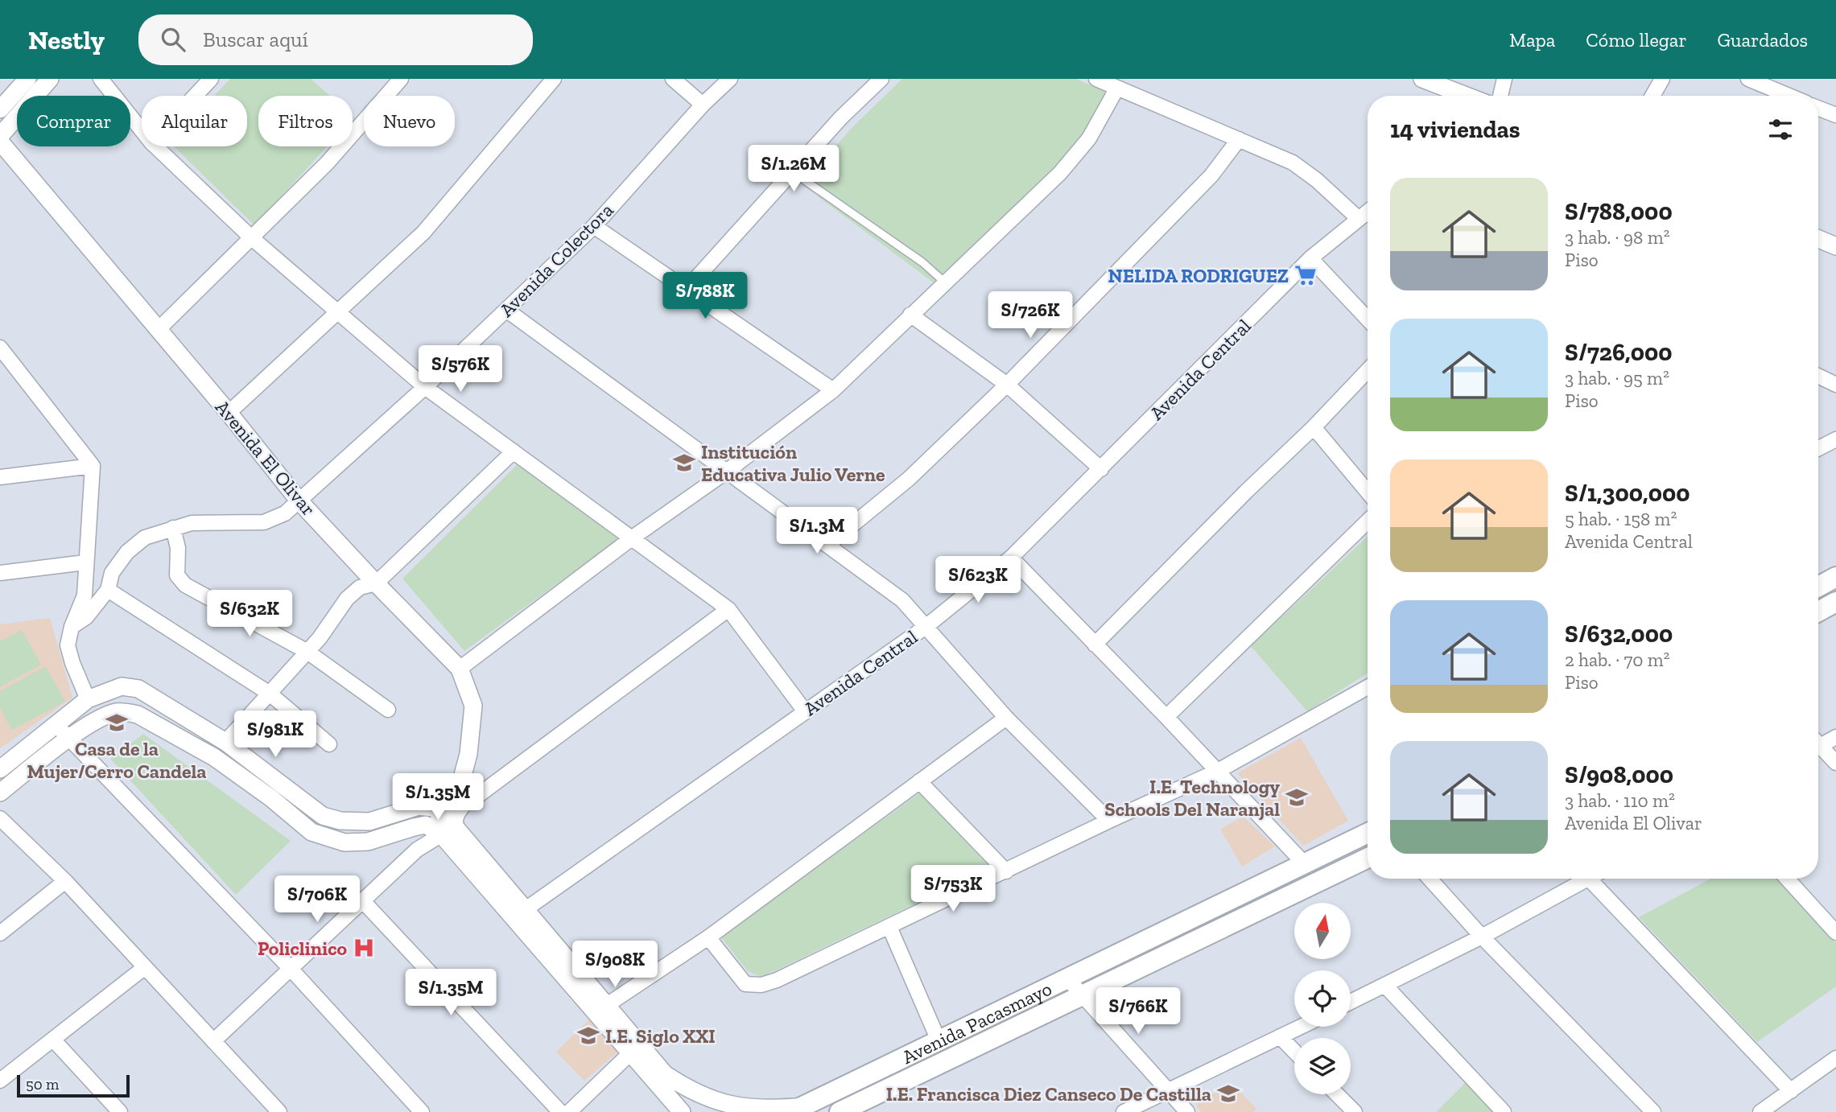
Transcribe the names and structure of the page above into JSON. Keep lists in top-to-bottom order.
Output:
{
  "streets": {
    "main road": ["Avenida Pacasmayo"],
    "street": ["Avenida Colectora", "Avenida Central", "Avenida El Olivar"]
  },
  "crossings": [
    ["Avenida Colectora", "Avenida El Olivar"]
  ],
  "places": {
    "supermarket": ["NELIDA RODRIGUEZ"],
    "school or university": [
      "Institución Educativa Julio Verne",
      "Casa de la Mujer/Cerro Candela",
      "I.E. Technology Schools Del Naranjal",
      "I.E. Siglo XXI",
      "I.E. Francisca Diez Canseco De Castilla"
    ],
    "hospital": ["Policlinico"]
  },
  "scale_bar": "50 m",
  "north": "top",
  "page": {
    "header": "Nestly",
    "search": "Buscar aquí",
    "nav": ["Mapa", "Cómo llegar", "Guardados"],
    "chip": [
      "Comprar",
      "Alquilar",
      "Filtros",
      "Nuevo"
    ],
    "heading": "14 viviendas",
    "price": [
      "S/1.26M",
      "S/788K",
      "S/726K",
      "S/576K",
      "S/1.3M",
      "S/623K",
      "S/632K",
      "S/981K",
      "S/1.35M",
      "S/753K",
      "S/706K",
      "S/908K",
      "S/1.35M",
      "S/766K"
    ],
    "list": [
      {
        "name": "S/788,000",
        "note": "3 hab. · 98 m² · Piso"
      },
      {
        "name": "S/726,000",
        "note": "3 hab. · 95 m² · Piso"
      },
      {
        "name": "S/1,300,000",
        "note": "5 hab. · 158 m² · Avenida Central"
      },
      {
        "name": "S/632,000",
        "note": "2 hab. · 70 m² · Piso"
      },
      {
        "name": "S/908,000",
        "note": "3 hab. · 110 m² · Avenida El Olivar"
      }
    ],
    "scale": "50 m"
  }
}
